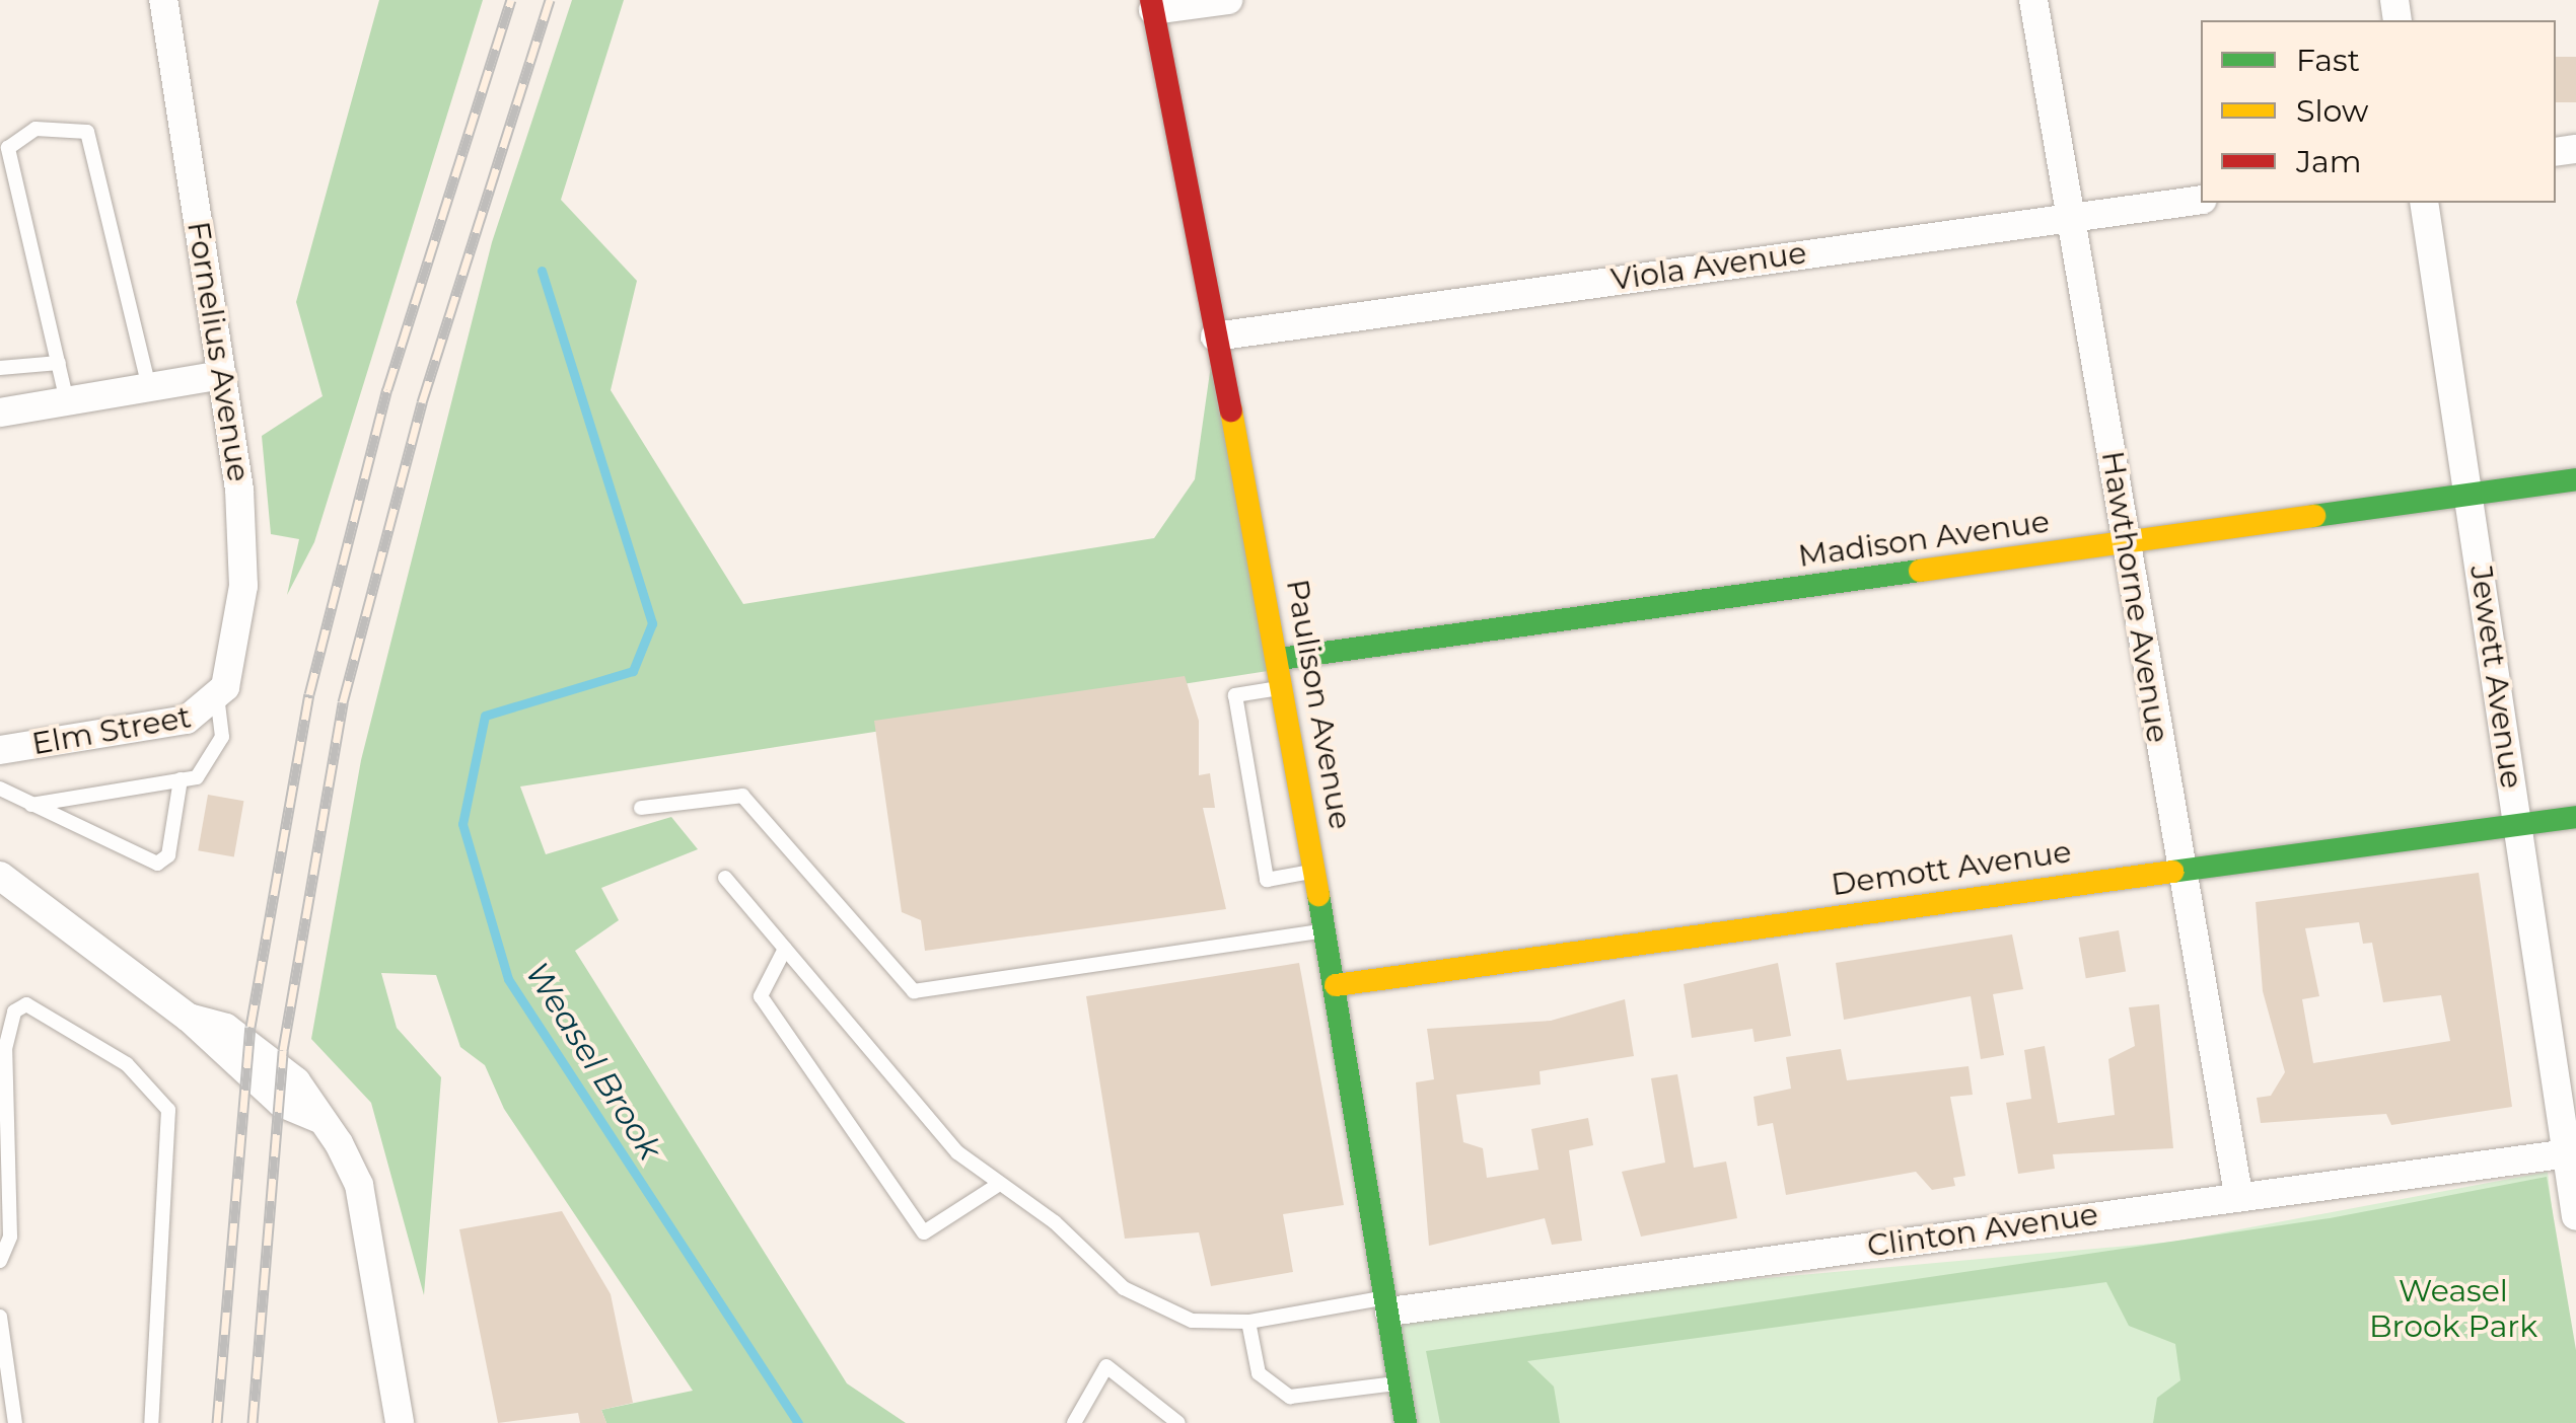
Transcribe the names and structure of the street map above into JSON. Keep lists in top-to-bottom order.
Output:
{
  "streets": {
    "street": [
      "Viola Avenue",
      "Fornelius Avenue",
      "Madison Avenue",
      "Hawthorne Avenue",
      "Jewett Avenue",
      "Paulison Avenue",
      "Elm Street",
      "Demott Avenue",
      "Clinton Avenue"
    ]
  },
  "crossings": [
    ["Viola Avenue", "Hawthorne Avenue"],
    ["Viola Avenue", "Paulison Avenue"],
    ["Fornelius Avenue", "Elm Street"],
    ["Madison Avenue", "Hawthorne Avenue"],
    ["Madison Avenue", "Jewett Avenue"],
    ["Madison Avenue", "Paulison Avenue"],
    ["Hawthorne Avenue", "Demott Avenue"],
    ["Hawthorne Avenue", "Clinton Avenue"],
    ["Jewett Avenue", "Demott Avenue"],
    ["Jewett Avenue", "Clinton Avenue"],
    ["Paulison Avenue", "Demott Avenue"],
    ["Paulison Avenue", "Clinton Avenue"]
  ],
  "water": ["Weasel Brook"],
  "parks": ["Weasel Brook Park"],
  "legend": ["Fast", "Slow", "Jam"]
}
